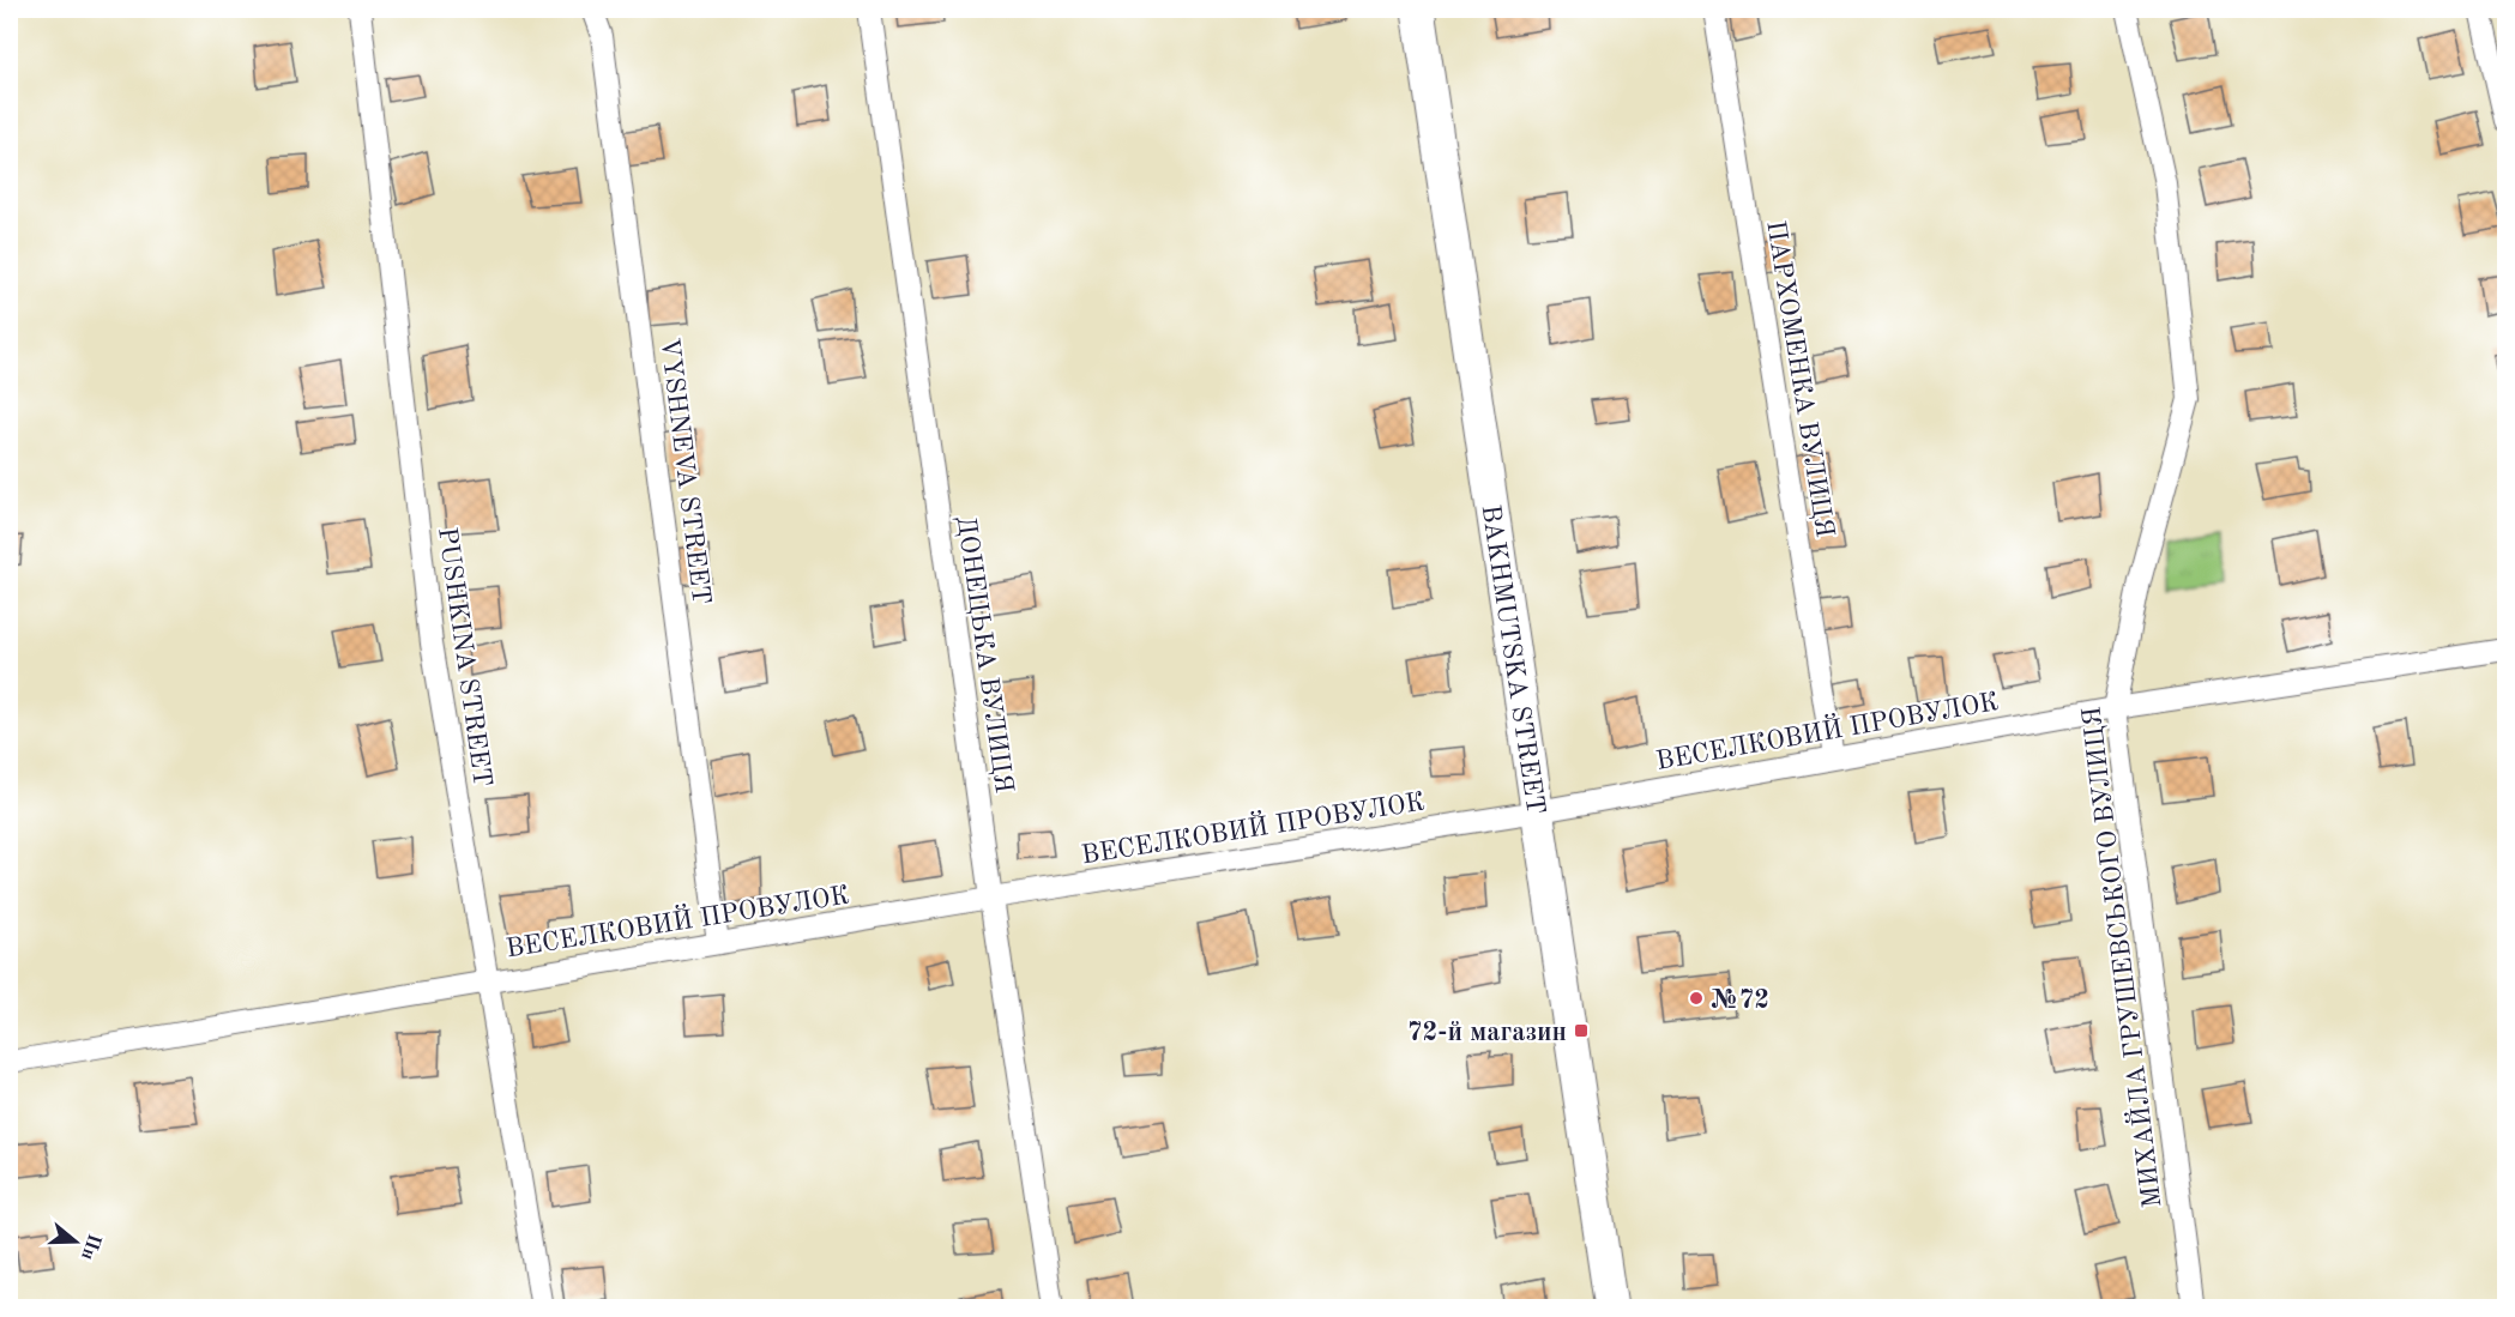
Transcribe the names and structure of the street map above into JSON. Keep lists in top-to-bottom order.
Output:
{
  "streets": {
    "street": [
      "ПАРХОМЕНКА ВУЛИЦЯ",
      "VYSHNEVA STREET",
      "ДОНЕЦЬКА ВУЛИЦЯ",
      "PUSHKINA STREET",
      "BAKHMUTSKA STREET",
      "ВЕСЕЛКОВИЙ ПРОВУЛОК",
      "МИХАЙЛА ГРУШЕВСЬКОГО ВУЛИЦЯ"
    ]
  },
  "crossings": [
    ["ПАРХОМЕНКА ВУЛИЦЯ", "ВЕСЕЛКОВИЙ ПРОВУЛОК"],
    ["VYSHNEVA STREET", "ВЕСЕЛКОВИЙ ПРОВУЛОК"],
    ["ДОНЕЦЬКА ВУЛИЦЯ", "ВЕСЕЛКОВИЙ ПРОВУЛОК"],
    ["PUSHKINA STREET", "ВЕСЕЛКОВИЙ ПРОВУЛОК"],
    ["BAKHMUTSKA STREET", "ВЕСЕЛКОВИЙ ПРОВУЛОК"],
    ["ВЕСЕЛКОВИЙ ПРОВУЛОК", "МИХАЙЛА ГРУШЕВСЬКОГО ВУЛИЦЯ"]
  ],
  "places": {
    "other": ["№72"],
    "transit": ["72-й магазин"]
  },
  "north": "right"
}
